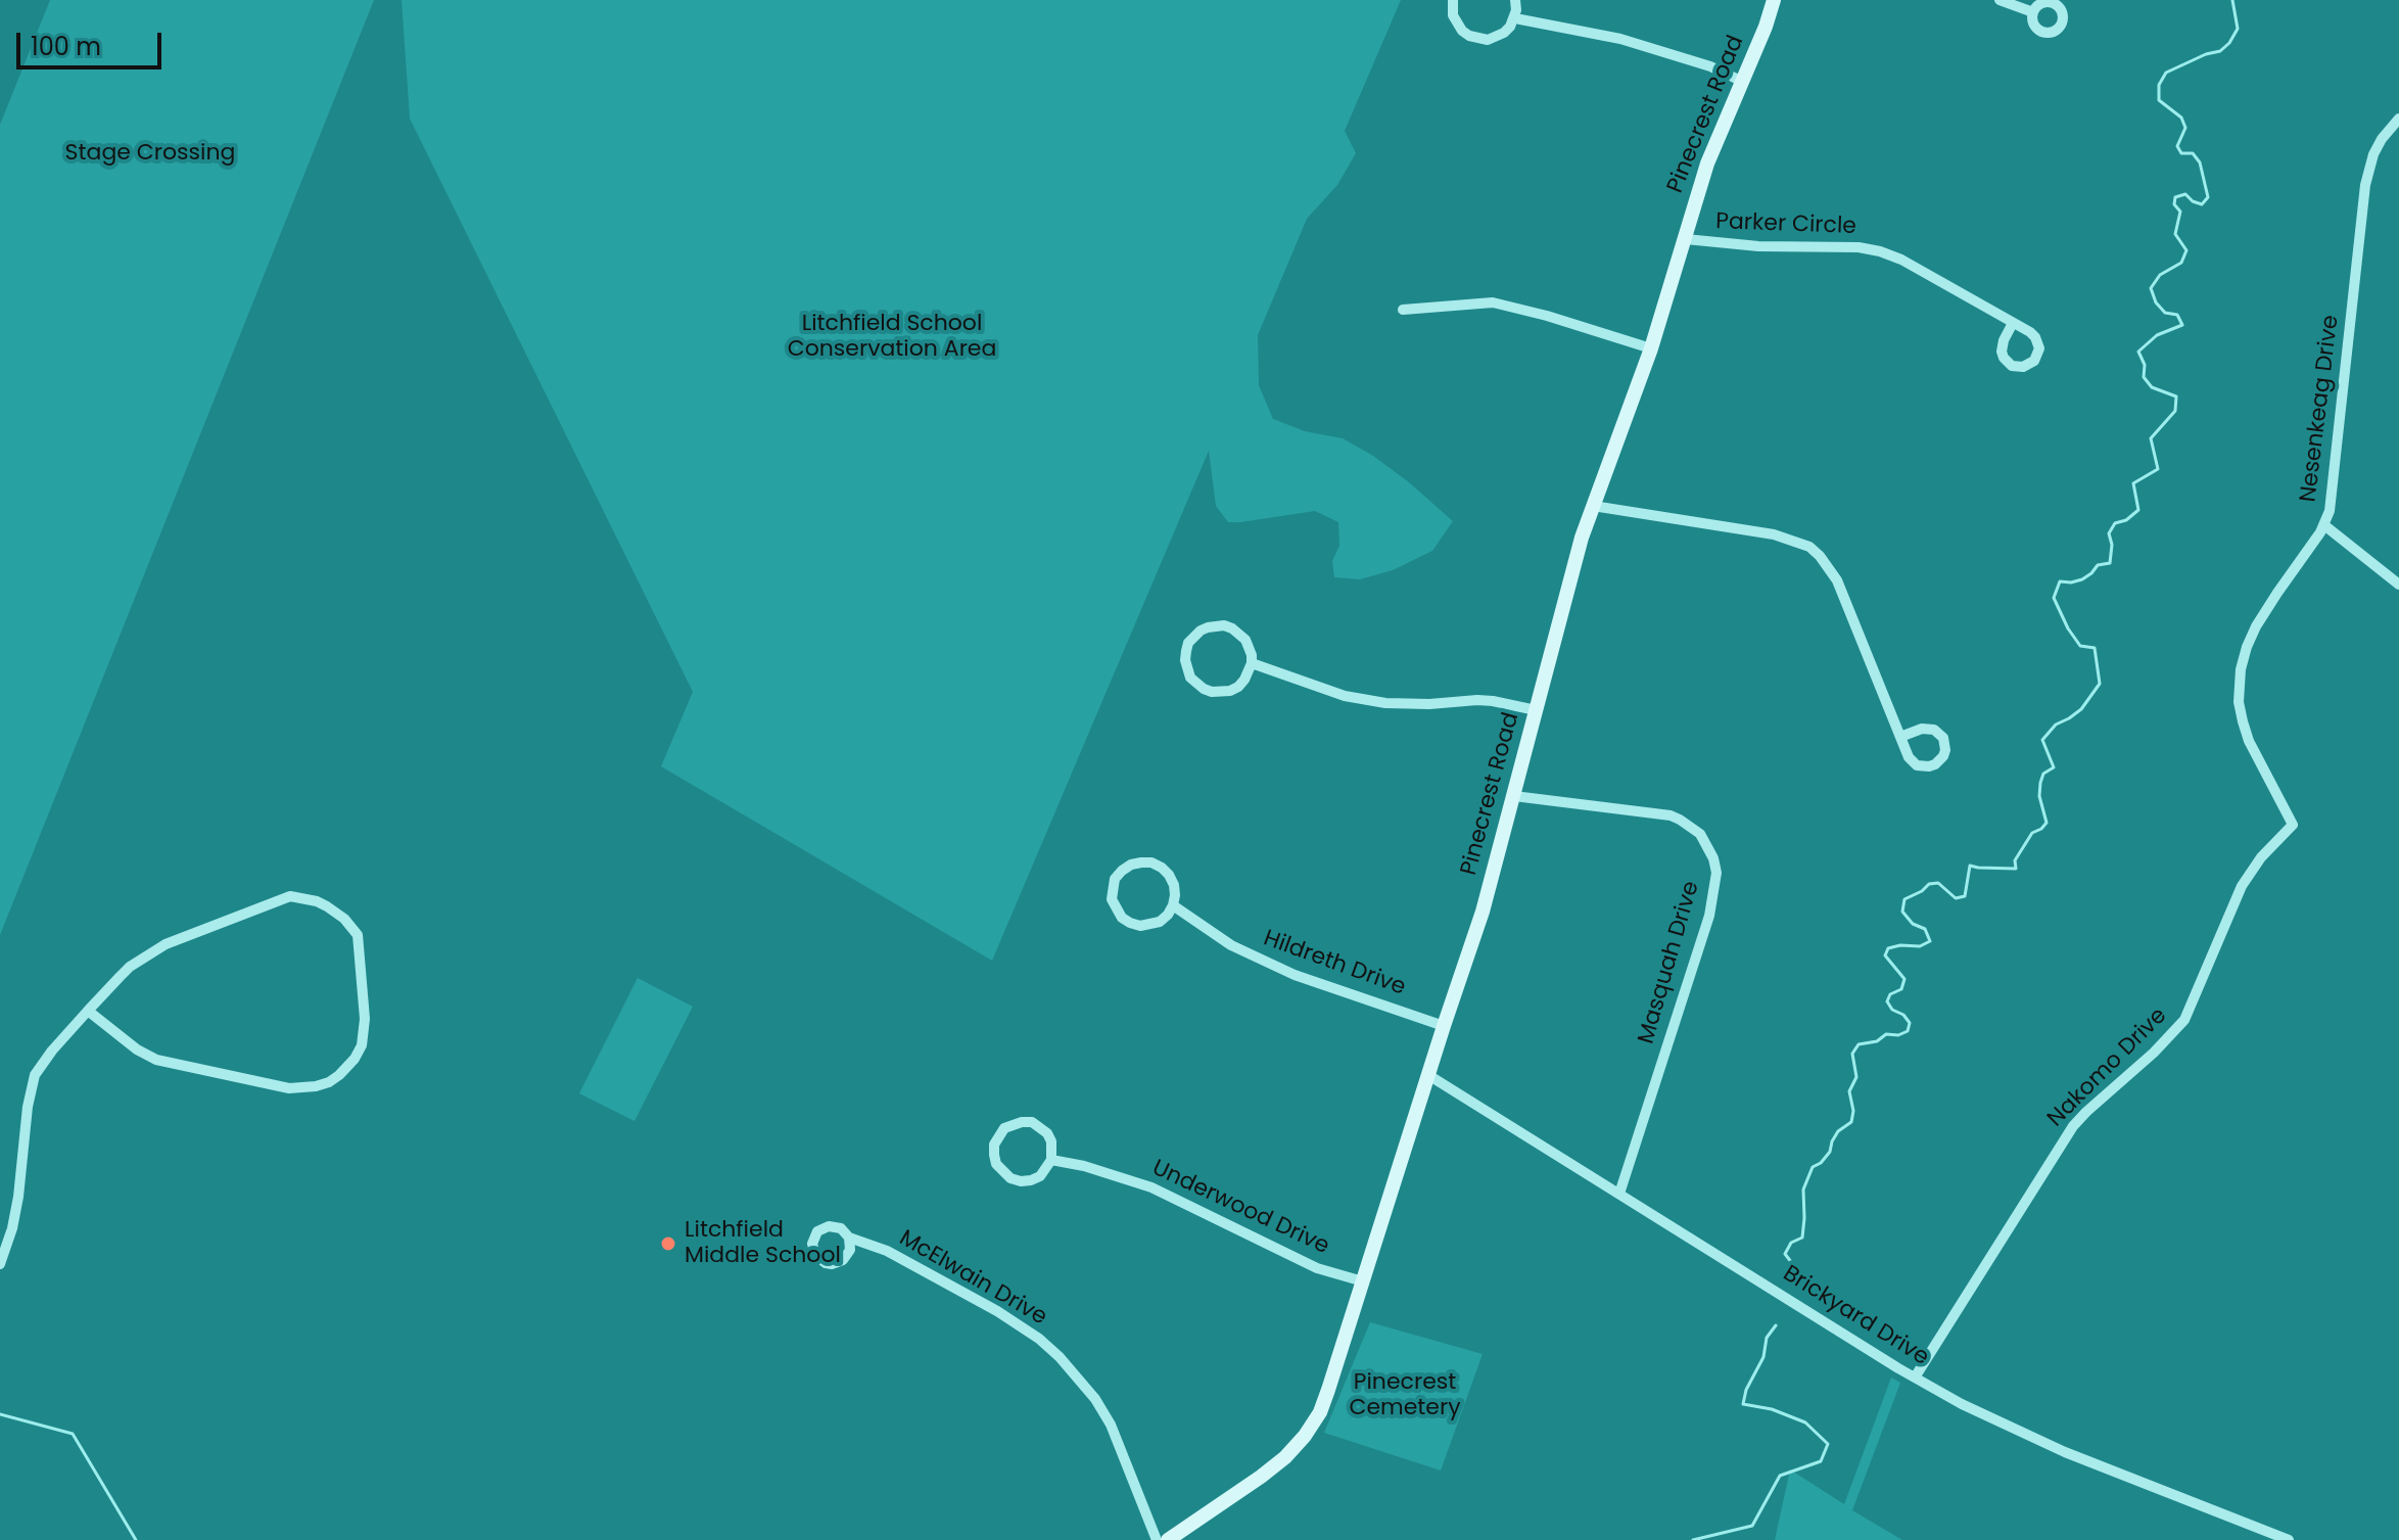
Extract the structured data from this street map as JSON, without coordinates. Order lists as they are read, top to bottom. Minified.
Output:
{"streets":{"street":["Pinecrest Road","Parker Circle","Nesenkeag Drive","Masquah Drive","Hildreth Drive","Nakomo Drive","Underwood Drive","McElwain Drive","Brickyard Drive"]},"crossings":[["Pinecrest Road","Parker Circle"],["Pinecrest Road","Masquah Drive"],["Pinecrest Road","Hildreth Drive"],["Pinecrest Road","Underwood Drive"],["Pinecrest Road","Brickyard Drive"],["Nesenkeag Drive","Nakomo Drive"],["Masquah Drive","Brickyard Drive"],["Nakomo Drive","Brickyard Drive"]],"parks":["Stage Crossing","Litchfield School Conservation Area","Pinecrest Cemetery"],"places":["Litchfield Middle School"],"scale_bar":"100 m"}
